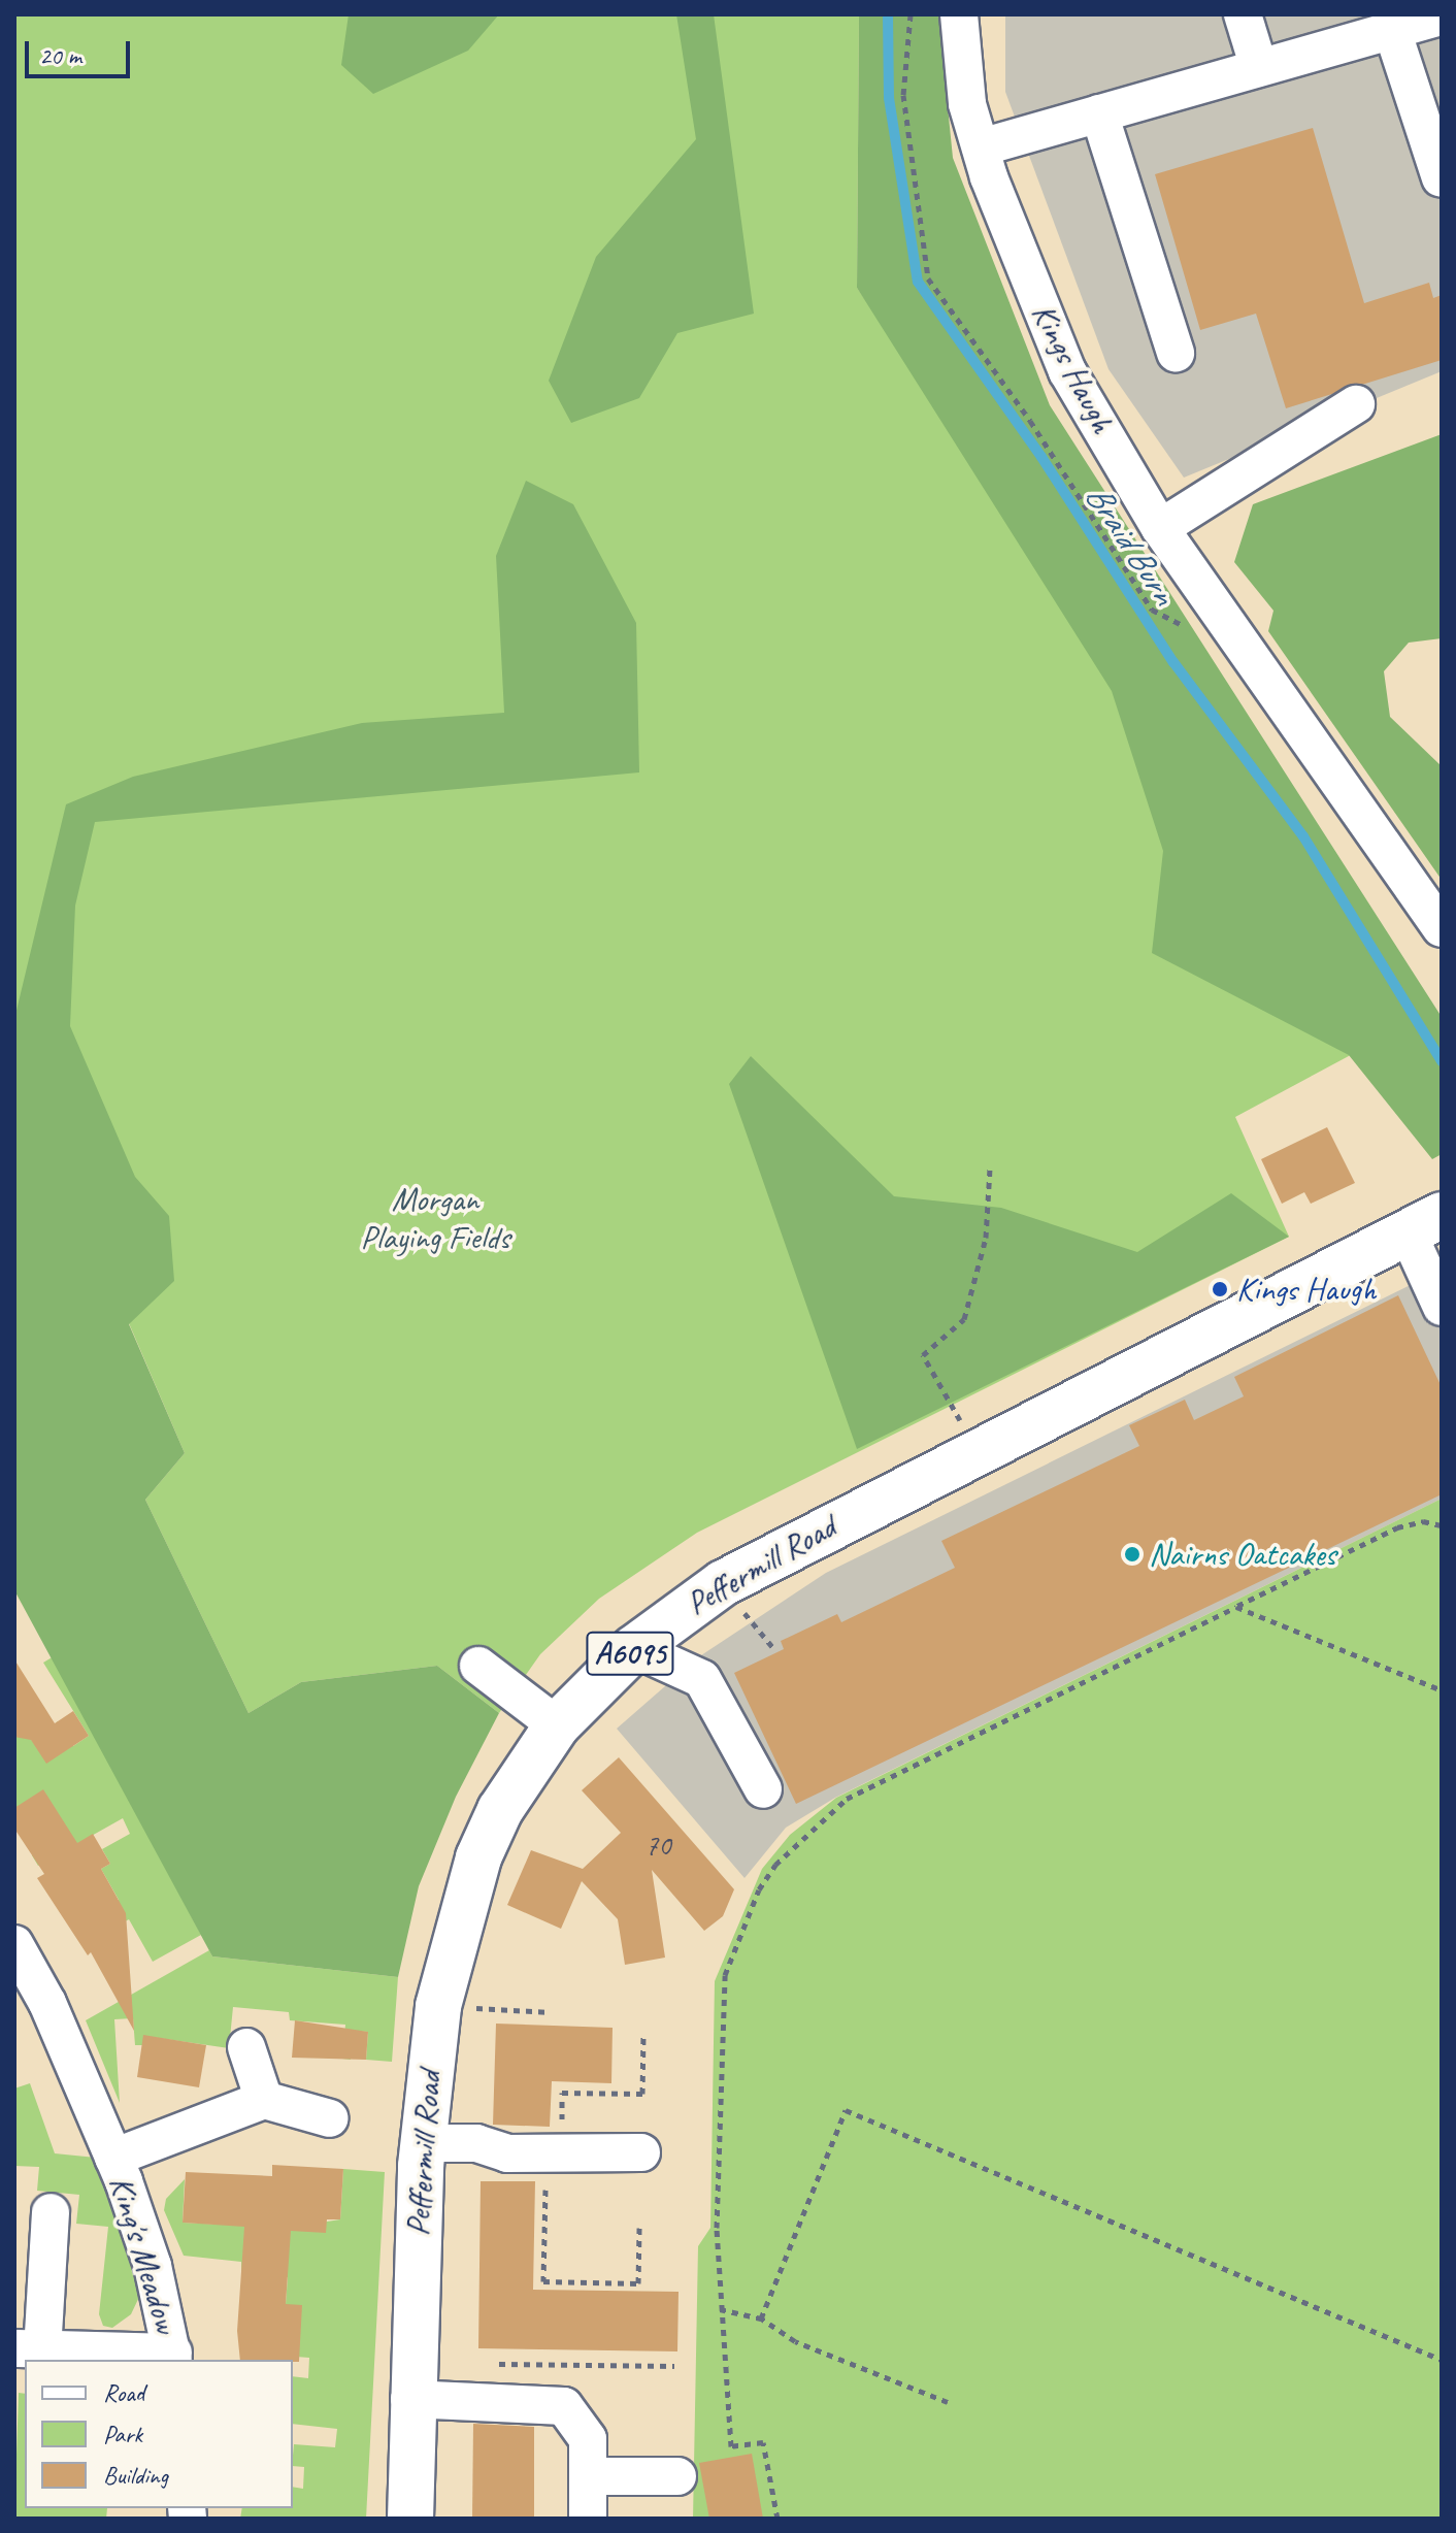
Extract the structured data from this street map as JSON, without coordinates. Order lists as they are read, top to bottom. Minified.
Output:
{"streets":{"main road":["Peffermill Road","A6095"],"street":["Kings Haugh","King's Meadow"]},"water":["Braid Burn"],"parks":["Morgan Playing Fields"],"places":["Kings Haugh","Nairns Oatcakes"],"house_numbers":["70"],"legend":["Road","Park","Building"],"scale_bar":"20 m"}
